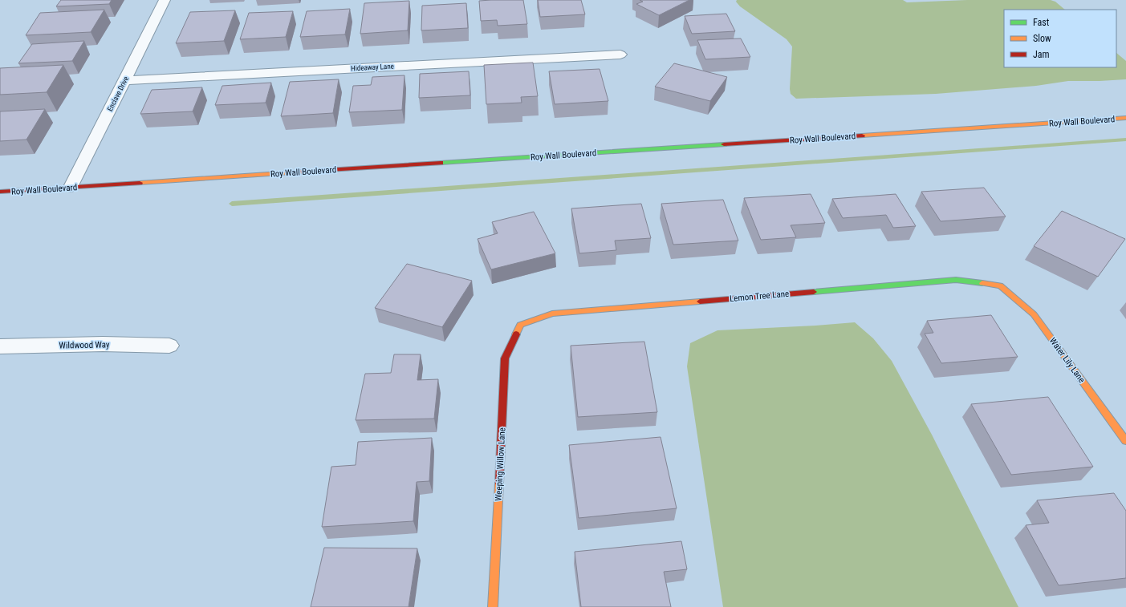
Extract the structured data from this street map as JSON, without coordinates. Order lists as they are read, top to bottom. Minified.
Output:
{"streets":{"street":["Hideaway Lane","Enclave Drive","Roy Wall Boulevard","Lemon Tree Lane","Wildwood Way","Water Lily Lane","Weeping Willow Lane"]},"crossings":[["Hideaway Lane","Enclave Drive"],["Enclave Drive","Roy Wall Boulevard"],["Lemon Tree Lane","Water Lily Lane"],["Lemon Tree Lane","Weeping Willow Lane"]],"legend":["Fast","Slow","Jam"]}
